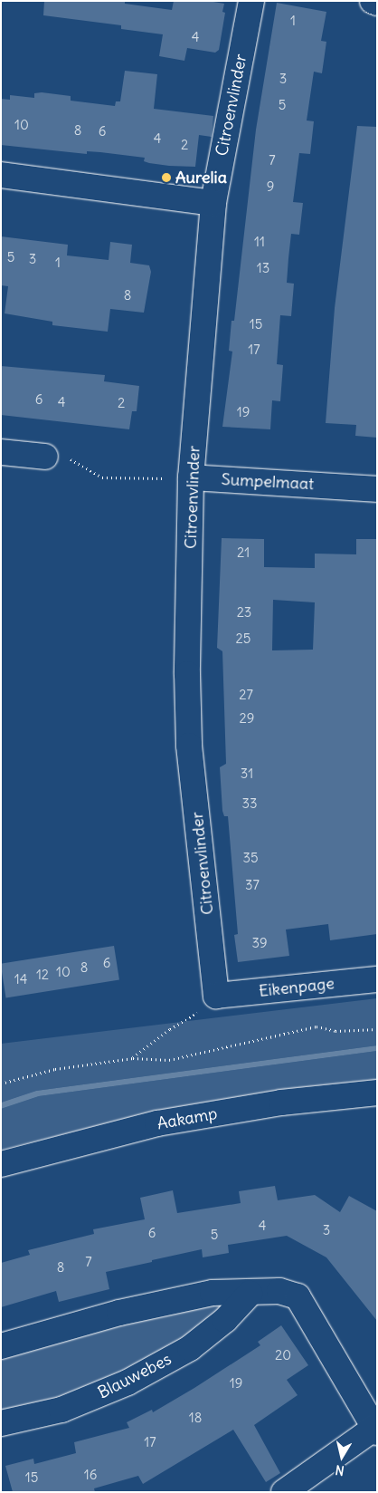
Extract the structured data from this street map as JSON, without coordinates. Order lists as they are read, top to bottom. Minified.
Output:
{"streets":{"street":["Citroenvlinder","Sumpelmaat","Eikenpage","Aakamp","Blauwebes"]},"crossings":[["Citroenvlinder","Sumpelmaat"],["Citroenvlinder","Eikenpage"]],"places":["Aurelia"],"house_numbers":["1","4","3","5","10","8","6","4","2","7","9","11","5","3","1","13","8","15","17","6","4","2","19","21","23","25","27","29","31","33","35","37","39","6","8","10","12","14","4","3","6","5","7","8","20","19","18","17","16","15"],"north":"bottom"}
